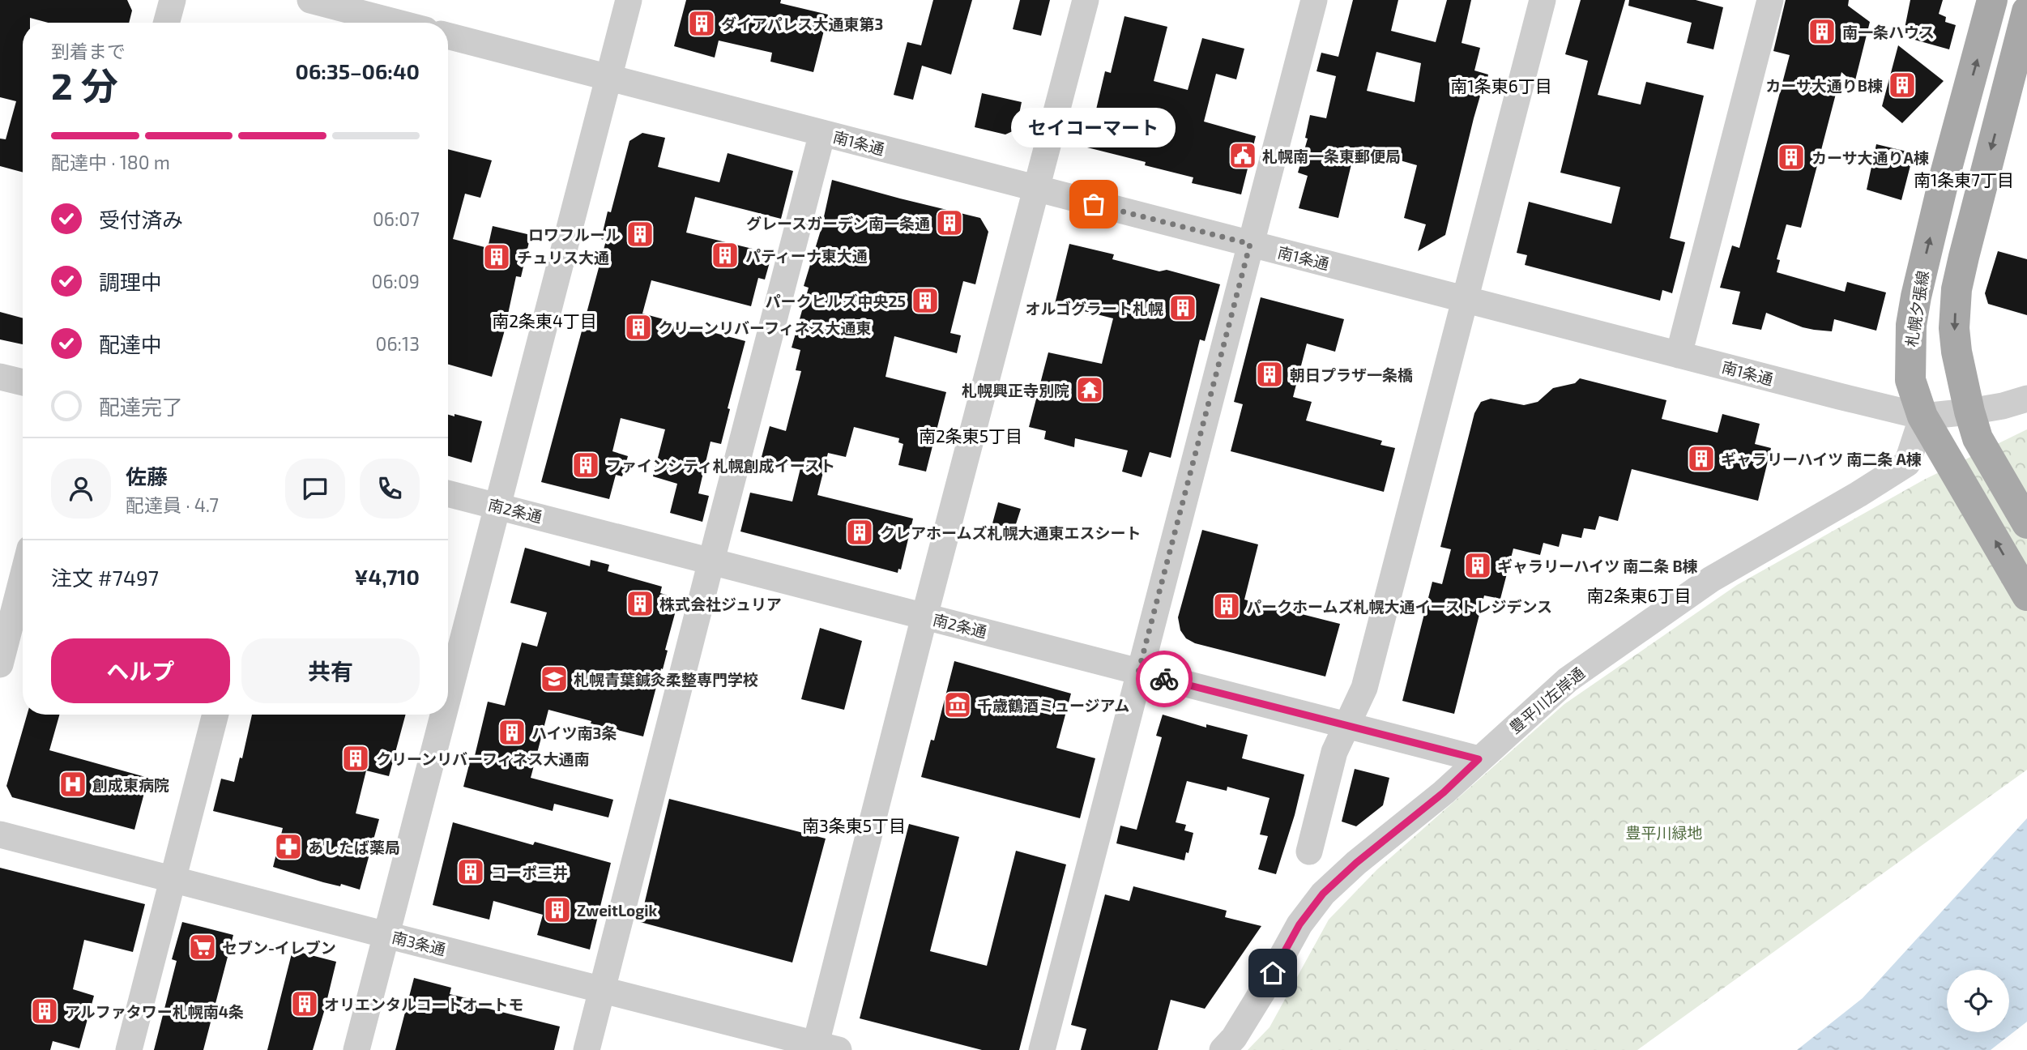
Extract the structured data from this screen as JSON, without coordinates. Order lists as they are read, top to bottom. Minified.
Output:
{"streets":{"main road":["札幌夕張線"],"street":["南1条通","南2条通","豊平川左岸通","南3条通"]},"crossings":[["南1条通","札幌夕張線"],["南1条通","豊平川左岸通"],["札幌夕張線","豊平川左岸通"],["南2条通","豊平川左岸通"]],"districts":["南1条東6丁目","南1条東7丁目","南2条東4丁目","南2条東5丁目","南2条東6丁目","南3条東5丁目"],"parks":["豊平川緑地"],"places":{"building":["ダイアパレス大通東第3","南一条ハウス","カーサ大通りB棟","カーサ大通りA棟","グレースガーデン南一条通","ロワフルール","パティーナ東大通","チュリス大通","パークヒルズ中央25","オルゴグラート札幌","クリーンリバーフィネス大通東","朝日プラザ一条橋","ギャラリーハイツ 南二条 A棟","ファインシティ札幌創成イースト","クレアホームズ札幌大通東エスシート","ギャラリーハイツ 南二条 B棟","株式会社ジュリア","パークホームズ札幌大通イーストレジデンス","ハイツ南3条","クリーンリバーフィネス大通南","コーポ三井","ZweitLogik","オリエンタルコートオートモ","アルファタワー札幌南4条"],"public building":["札幌南一条東郵便局"],"other":["セイコーマート"],"temple":["札幌興正寺別院"],"school or university":["札幌青葉鍼灸柔整専門学校"],"museum":["千歳鶴酒ミュージアム"],"hospital":["創成東病院"],"pharmacy":["あしたば薬局"],"supermarket":["セブン-イレブン"]},"page":{"heading":["2 分","到着まで","06:35–06:40"],"panel":["佐藤","配達員 · 4.7","注文 #7497","¥4,710"],"bubble":"セイコーマート","bar":"配達中 · 180 m","list":[["受付済み","06:07"],["調理中","06:09"],["配達中","06:13"],"配達完了"],"buttons":["ヘルプ","共有"]}}
